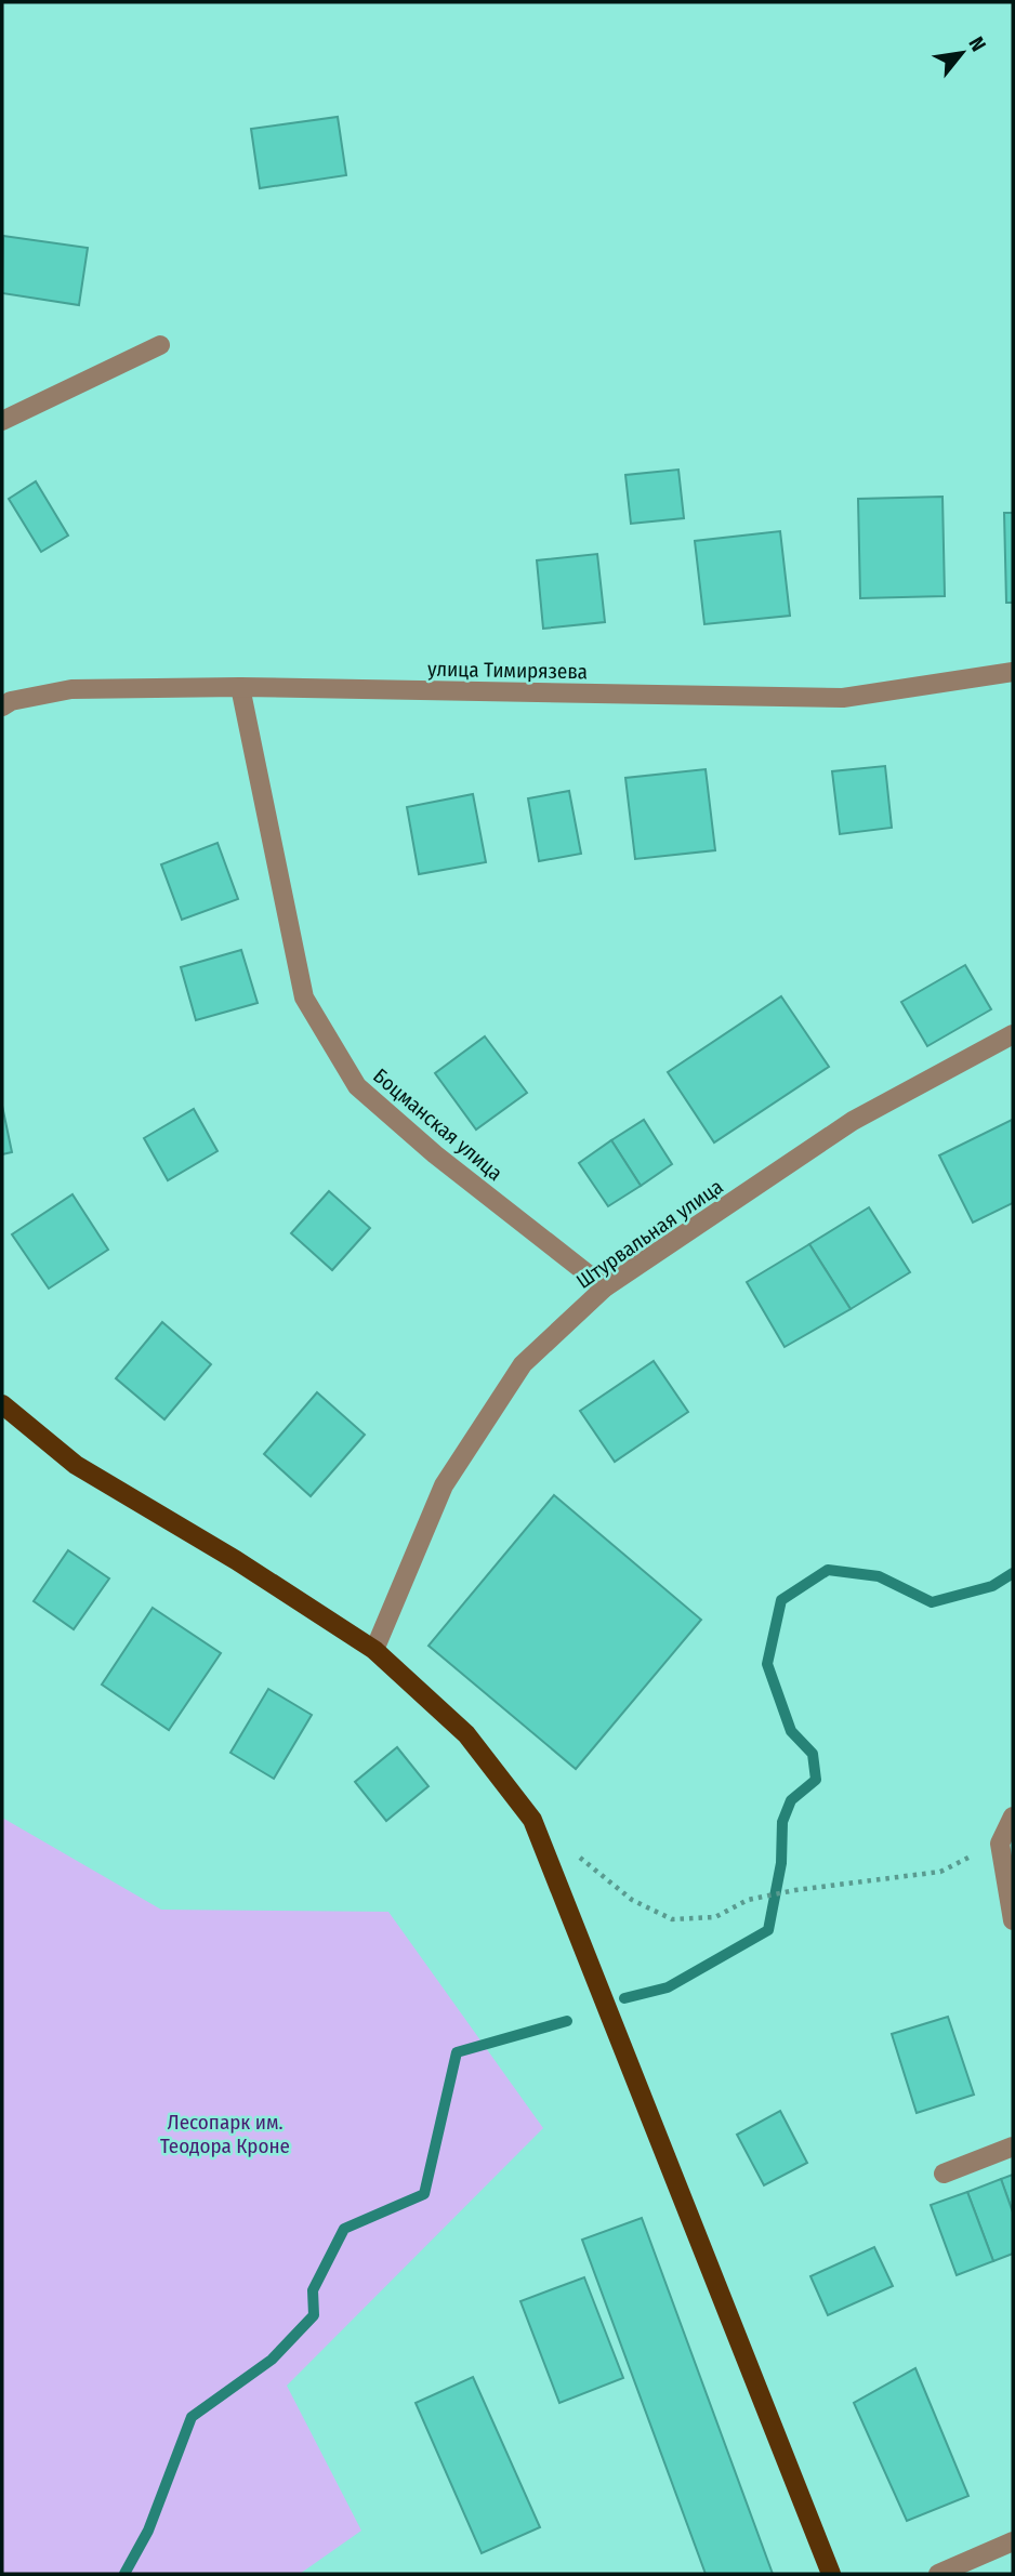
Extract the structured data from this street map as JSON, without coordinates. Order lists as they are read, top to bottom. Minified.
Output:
{"streets":{"street":["улица Тимирязева","Боцманская улица","Штурвальная улица"]},"crossings":[["улица Тимирязева","Боцманская улица"],["Боцманская улица","Штурвальная улица"]],"parks":["Лесопарк им. Теодора Кроне"],"north":"top right"}
